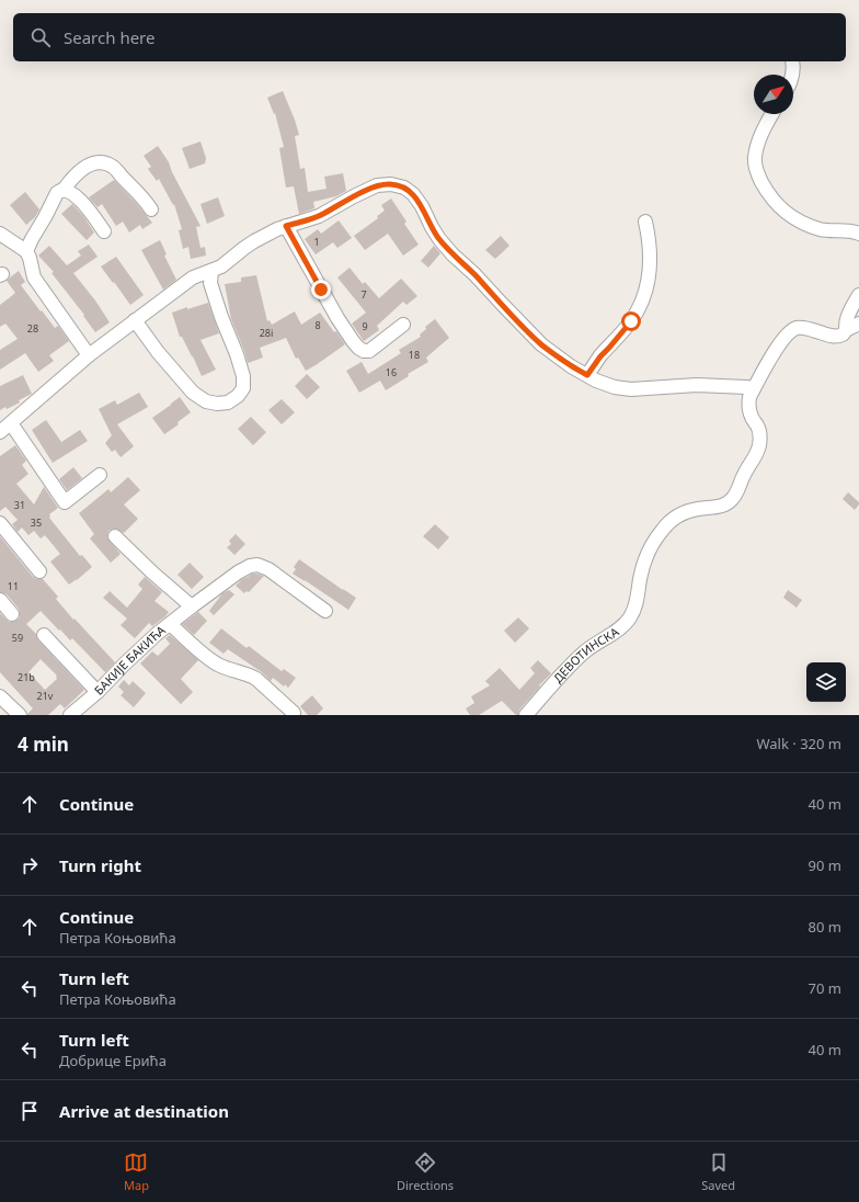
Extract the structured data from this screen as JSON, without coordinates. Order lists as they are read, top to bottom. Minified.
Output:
{"streets":{"street":["ДЕВОТИНСКА","БАКИЈЕ БАКИЋА"]},"house_numbers":["1","7","8","9","28","28i","18","16","31","35","11","59","21b","21v"],"north":"top right","page":{"search":"Search here","heading":["4 min","Walk · 320 m"],"list":[["Continue","40 m"],["Turn right","90 m"],["Continue","Петра Коњовића","80 m"],["Turn left","Петра Коњовића","70 m"],["Turn left","Добрице Ерића","40 m"],"Arrive at destination"],"nav":["Map","Directions","Saved"]}}
